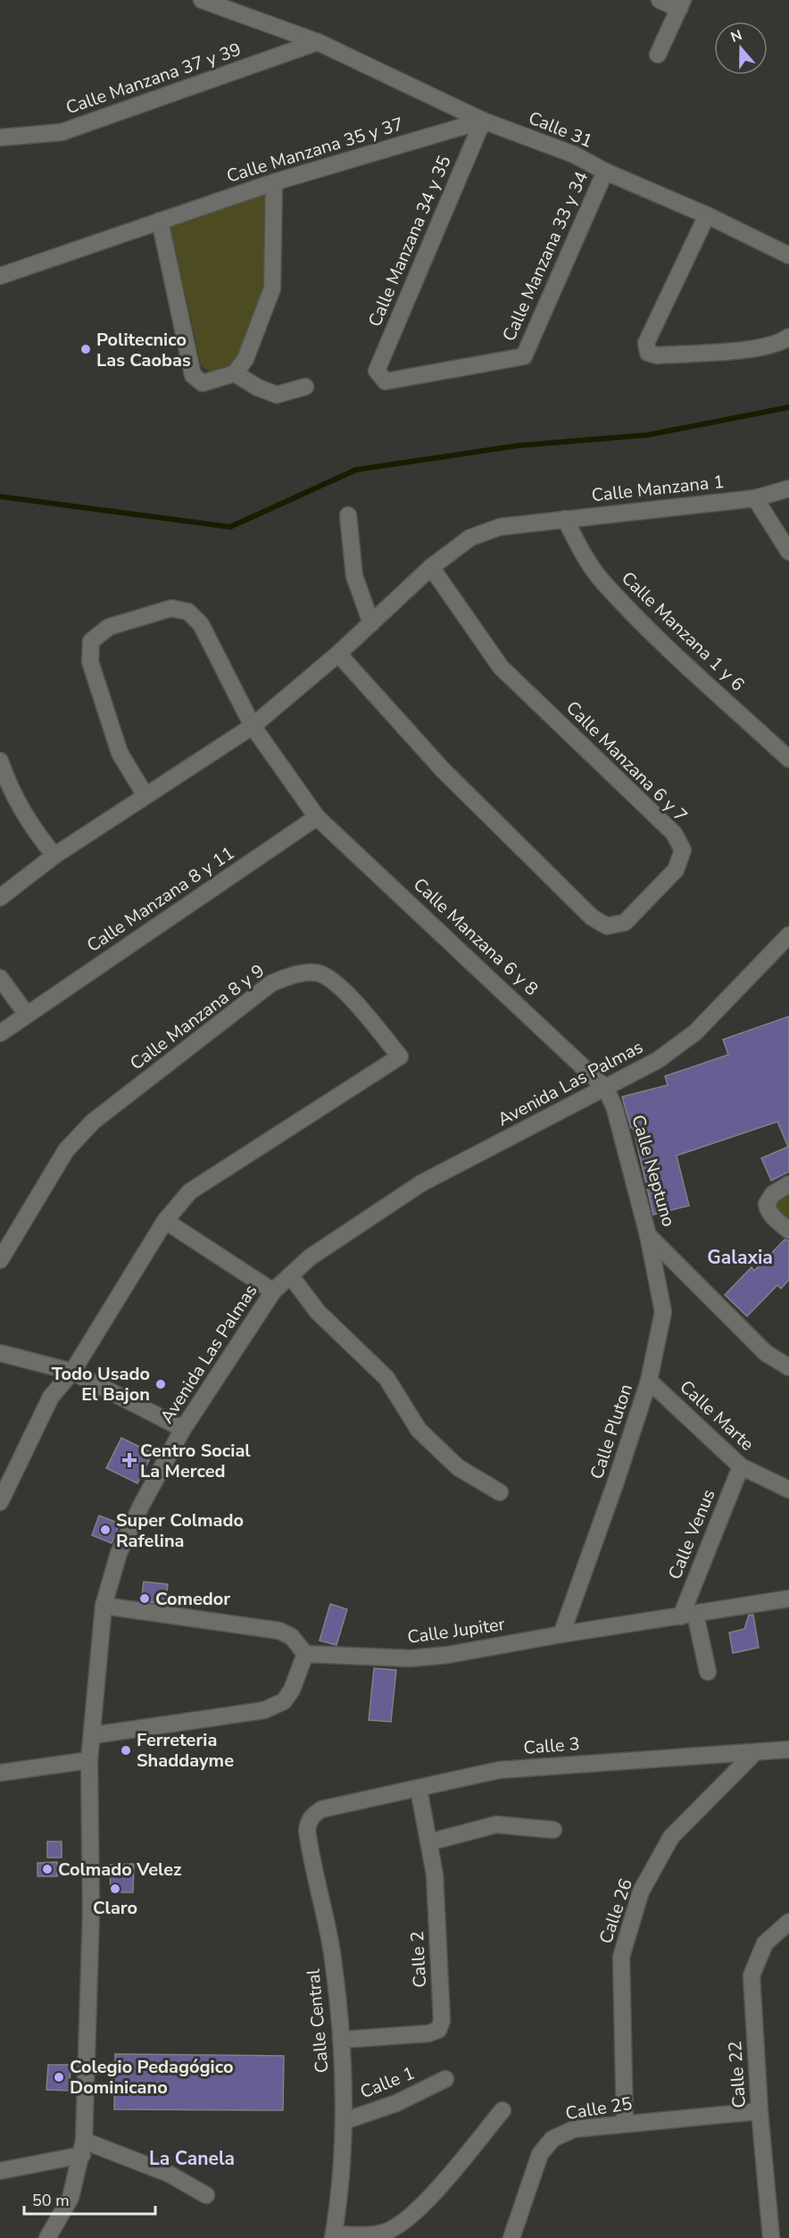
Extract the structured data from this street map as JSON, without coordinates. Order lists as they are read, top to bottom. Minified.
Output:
{"streets":{"street":["Calle Manzana 37 y 39","Calle 31","Calle Manzana 35 y 37","Calle Manzana 34 y 35","Calle Manzana 33 y 34","Calle Manzana 1","Calle Manzana 1 y 6","Calle Manzana 6 y 7","Calle Manzana 8 y 11","Calle Manzana 6 y 8","Calle Manzana 8 y 9","Avenida Las Palmas","Calle Neptuno","Calle Marte","Calle Pluton","Calle Venus","Calle Jupiter","Calle 3","Calle 26","Calle 2","Calle Central","Calle 22","Calle 1","Calle 25"]},"crossings":[["Calle Manzana 37 y 39","Calle 31"],["Calle 31","Calle Manzana 35 y 37"],["Calle 31","Calle Manzana 34 y 35"],["Calle 31","Calle Manzana 33 y 34"],["Calle Manzana 35 y 37","Calle Manzana 34 y 35"],["Calle Manzana 34 y 35","Calle Manzana 33 y 34"],["Calle Manzana 1","Calle Manzana 1 y 6"],["Calle Manzana 1","Calle Manzana 6 y 7"],["Calle Manzana 1","Calle Manzana 6 y 8"],["Calle Manzana 8 y 11","Calle Manzana 6 y 8"],["Calle Manzana 6 y 8","Avenida Las Palmas"],["Calle Manzana 6 y 8","Calle Neptuno"],["Avenida Las Palmas","Calle Neptuno"],["Calle Neptuno","Calle Pluton"],["Calle Marte","Calle Pluton"],["Calle Marte","Calle Venus"],["Calle Pluton","Calle Jupiter"],["Calle Venus","Calle Jupiter"],["Calle 3","Calle 26"],["Calle 3","Calle 2"],["Calle 3","Calle Central"],["Calle 26","Calle 25"],["Calle 2","Calle Central"],["Calle Central","Calle 1"],["Calle 22","Calle 25"]],"districts":["Galaxia","La Canela"],"places":{"other":["Politecnico Las Caobas","Todo Usado El Bajon","Super Colmado Rafelina","Comedor","Ferreteria Shaddayme","Colmado Velez","Claro","Colegio Pedagógico Dominicano"],"health":["Centro Social La Merced"]},"scale_bar":"50 m","north":"top"}
